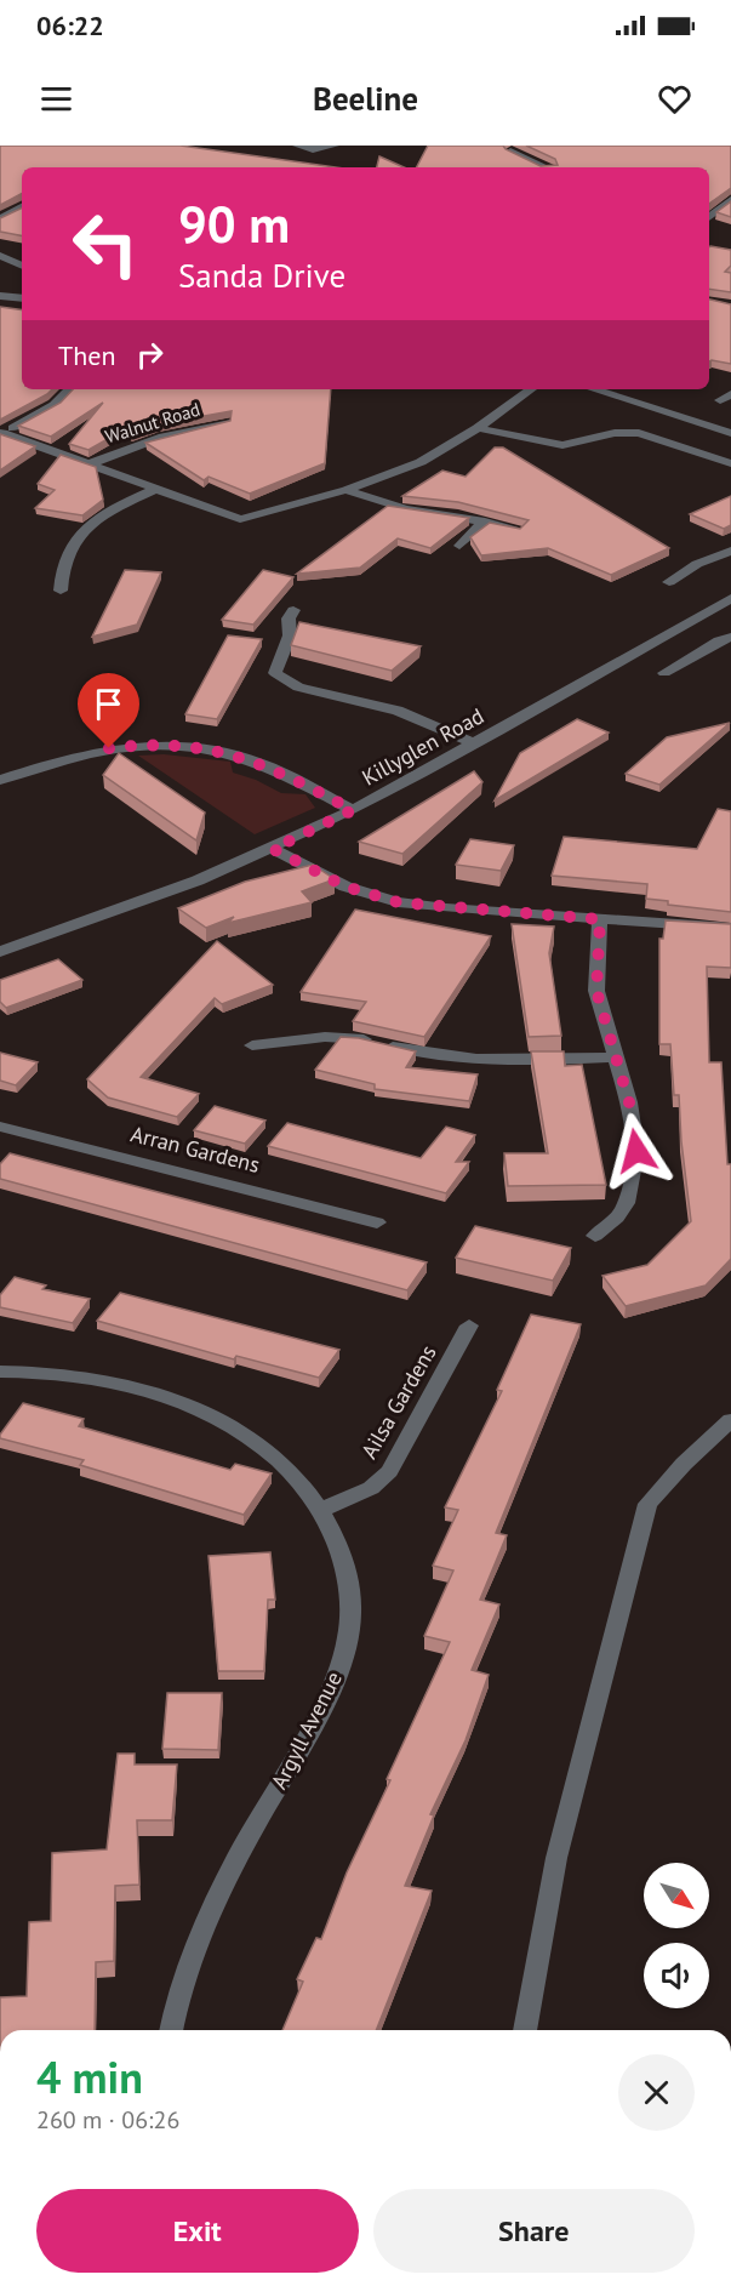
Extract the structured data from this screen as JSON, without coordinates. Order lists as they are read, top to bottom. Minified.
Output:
{"streets":{"street":["Walnut Road","Killyglen Road","Arran Gardens","Ailsa Gardens","Argyll Avenue"]},"crossings":[["Ailsa Gardens","Argyll Avenue"]],"north":"bottom right","page":{"status":"06:22","header":"Beeline","turn":["90 m","Sanda Drive"],"then":"Then","heading":["4 min","260 m · 06:26"],"buttons":["Exit","Share"]}}
